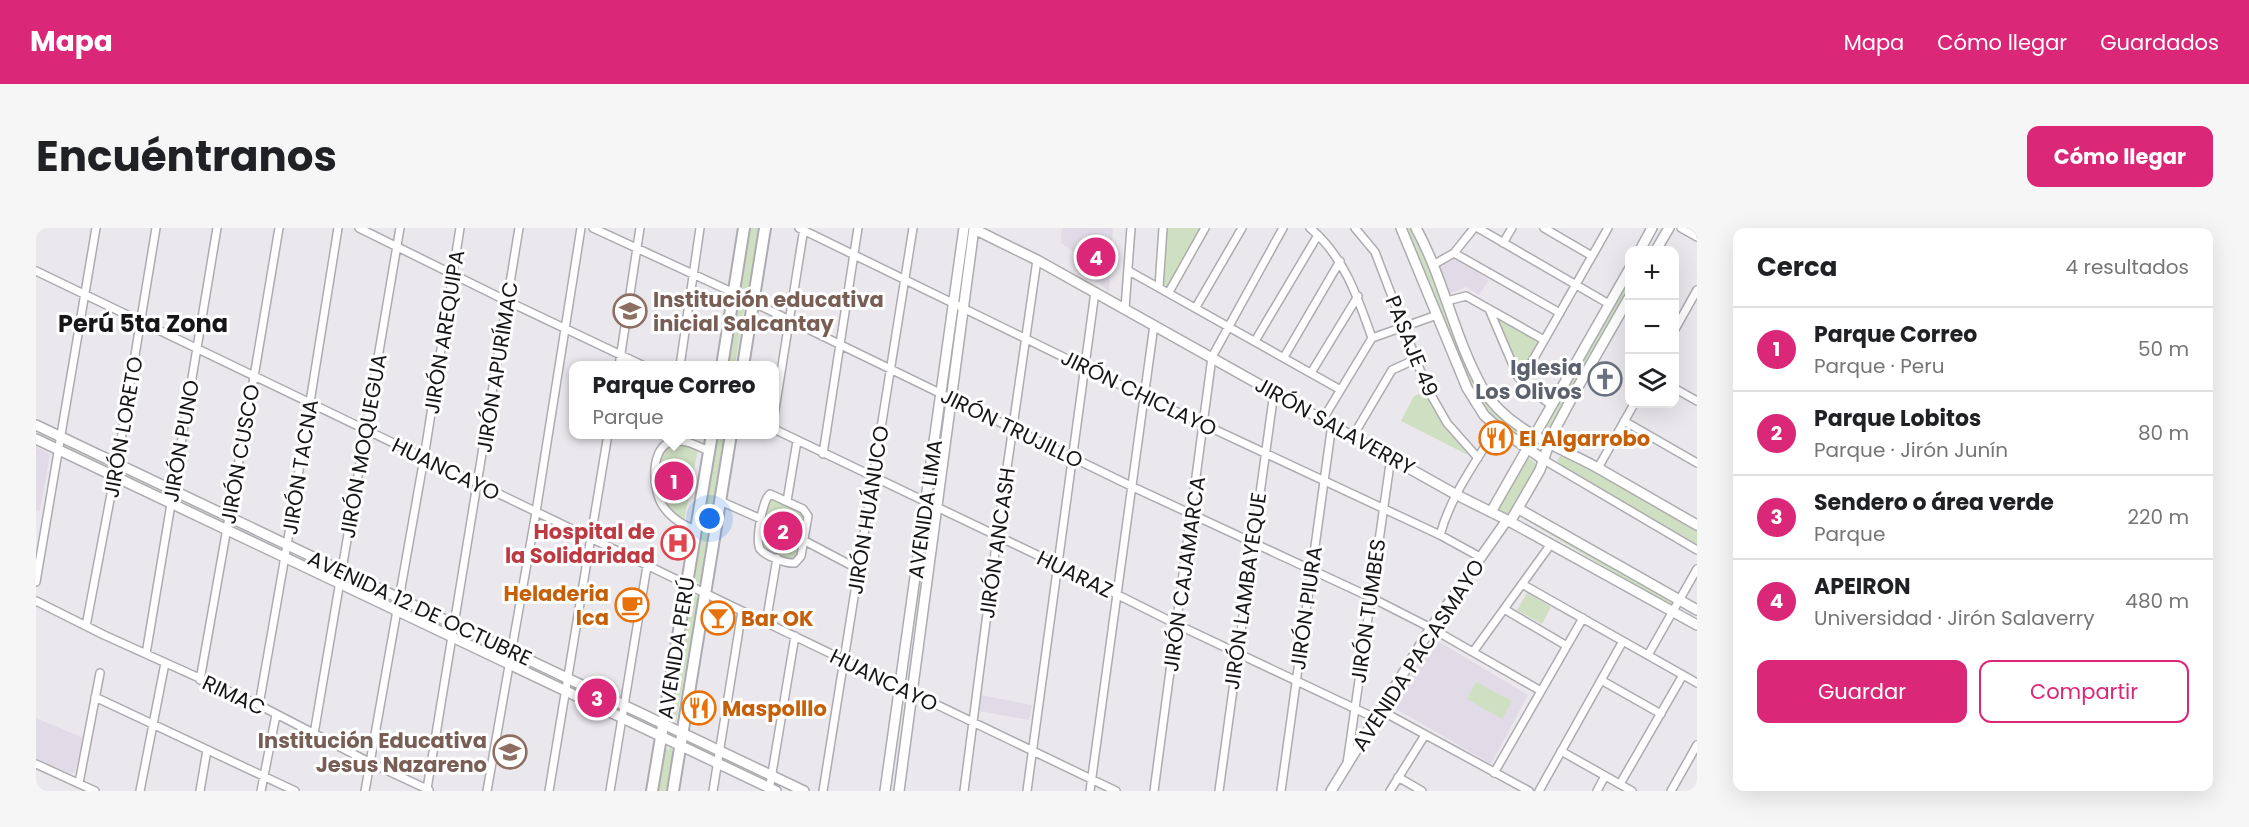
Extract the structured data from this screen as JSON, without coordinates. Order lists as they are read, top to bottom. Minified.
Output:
{"streets":{"main road":["JIRÓN SALAVERRY","AVENIDA LIMA","AVENIDA 12 DE OCTUBRE","AVENIDA PERÚ","AVENIDA PACASMAYO"],"street":["JIRÓN AREQUIPA","PASAJE 49","JIRÓN APURÍMAC","JIRÓN CHICLAYO","JIRÓN LORETO","JIRÓN TRUJILLO","JIRÓN PUNO","JIRÓN MOQUEGUA","JIRÓN CUSCO","JIRÓN TACNA","HUANCAYO","JIRÓN HUÁNUCO","JIRÓN ANCASH","HUARAZ","JIRÓN CAJAMARCA","JIRÓN LAMBAYEQUE","JIRÓN PIURA","JIRÓN TUMBES","RIMAC"]},"crossings":[["JIRÓN AREQUIPA","HUANCAYO"],["JIRÓN AREQUIPA","AVENIDA 12 DE OCTUBRE"],["JIRÓN AREQUIPA","RIMAC"],["JIRÓN APURÍMAC","HUANCAYO"],["JIRÓN APURÍMAC","AVENIDA 12 DE OCTUBRE"],["JIRÓN APURÍMAC","RIMAC"],["JIRÓN CHICLAYO","AVENIDA LIMA"],["JIRÓN CHICLAYO","JIRÓN HUÁNUCO"],["JIRÓN CHICLAYO","JIRÓN ANCASH"],["JIRÓN CHICLAYO","JIRÓN CAJAMARCA"],["JIRÓN CHICLAYO","JIRÓN LAMBAYEQUE"],["JIRÓN CHICLAYO","JIRÓN PIURA"],["JIRÓN CHICLAYO","JIRÓN TUMBES"],["JIRÓN CHICLAYO","AVENIDA PACASMAYO"],["JIRÓN SALAVERRY","AVENIDA LIMA"],["JIRÓN SALAVERRY","JIRÓN ANCASH"],["JIRÓN SALAVERRY","JIRÓN CAJAMARCA"],["JIRÓN SALAVERRY","JIRÓN LAMBAYEQUE"],["JIRÓN SALAVERRY","JIRÓN PIURA"],["JIRÓN SALAVERRY","JIRÓN TUMBES"],["JIRÓN SALAVERRY","AVENIDA PACASMAYO"],["JIRÓN LORETO","HUANCAYO"],["JIRÓN LORETO","AVENIDA 12 DE OCTUBRE"],["JIRÓN LORETO","RIMAC"],["JIRÓN TRUJILLO","AVENIDA LIMA"],["JIRÓN TRUJILLO","JIRÓN HUÁNUCO"],["JIRÓN TRUJILLO","JIRÓN ANCASH"],["JIRÓN TRUJILLO","JIRÓN CAJAMARCA"],["JIRÓN TRUJILLO","JIRÓN LAMBAYEQUE"],["JIRÓN TRUJILLO","JIRÓN PIURA"],["JIRÓN TRUJILLO","JIRÓN TUMBES"],["JIRÓN TRUJILLO","AVENIDA PACASMAYO"],["JIRÓN PUNO","HUANCAYO"],["JIRÓN PUNO","AVENIDA 12 DE OCTUBRE"],["JIRÓN PUNO","RIMAC"],["JIRÓN MOQUEGUA","HUANCAYO"],["JIRÓN MOQUEGUA","AVENIDA 12 DE OCTUBRE"],["JIRÓN MOQUEGUA","RIMAC"],["JIRÓN CUSCO","HUANCAYO"],["JIRÓN CUSCO","AVENIDA 12 DE OCTUBRE"],["JIRÓN CUSCO","RIMAC"],["JIRÓN TACNA","HUANCAYO"],["JIRÓN TACNA","AVENIDA 12 DE OCTUBRE"],["JIRÓN TACNA","RIMAC"],["HUANCAYO","AVENIDA LIMA"],["HUANCAYO","JIRÓN HUÁNUCO"],["HUANCAYO","JIRÓN ANCASH"],["HUANCAYO","AVENIDA PERÚ"],["AVENIDA LIMA","HUARAZ"],["JIRÓN HUÁNUCO","HUARAZ"],["JIRÓN ANCASH","HUARAZ"],["HUARAZ","JIRÓN CAJAMARCA"],["HUARAZ","JIRÓN LAMBAYEQUE"],["HUARAZ","JIRÓN PIURA"],["HUARAZ","JIRÓN TUMBES"],["HUARAZ","AVENIDA PACASMAYO"],["AVENIDA 12 DE OCTUBRE","AVENIDA PERÚ"],["JIRÓN TUMBES","AVENIDA PACASMAYO"]],"districts":["Perú 5ta Zona"],"places":{"school or university":["Institución educativa inicial Salcantay","Institución Educativa Jesus Nazareno"],"church":["Iglesia Los Olivos"],"restaurant":["El Algarrobo","Maspolllo"],"hospital":["Hospital de la Solidaridad"],"cafe":["Heladeria Ica"],"bar":["Bar OK"]},"page":{"header":"Mapa","nav":["Mapa","Cómo llegar","Guardados"],"title":"Encuéntranos","buttons":["Cómo llegar",["Guardar","Compartir"]],"heading":["Cerca","4 resultados"],"pins":["4","1","2","3"],"map_buttons":["+","−"],"list":[{"mark":"1","name":"Parque Correo","note":"Parque · Peru","value":"50 m"},{"mark":"2","name":"Parque Lobitos","note":"Parque · Jirón Junín","value":"80 m"},{"mark":"3","name":"Sendero o área verde","note":"Parque","value":"220 m"},{"mark":"4","name":"APEIRON","note":"Universidad · Jirón Salaverry","value":"480 m"}],"popup":["Parque Correo","Parque"]}}
